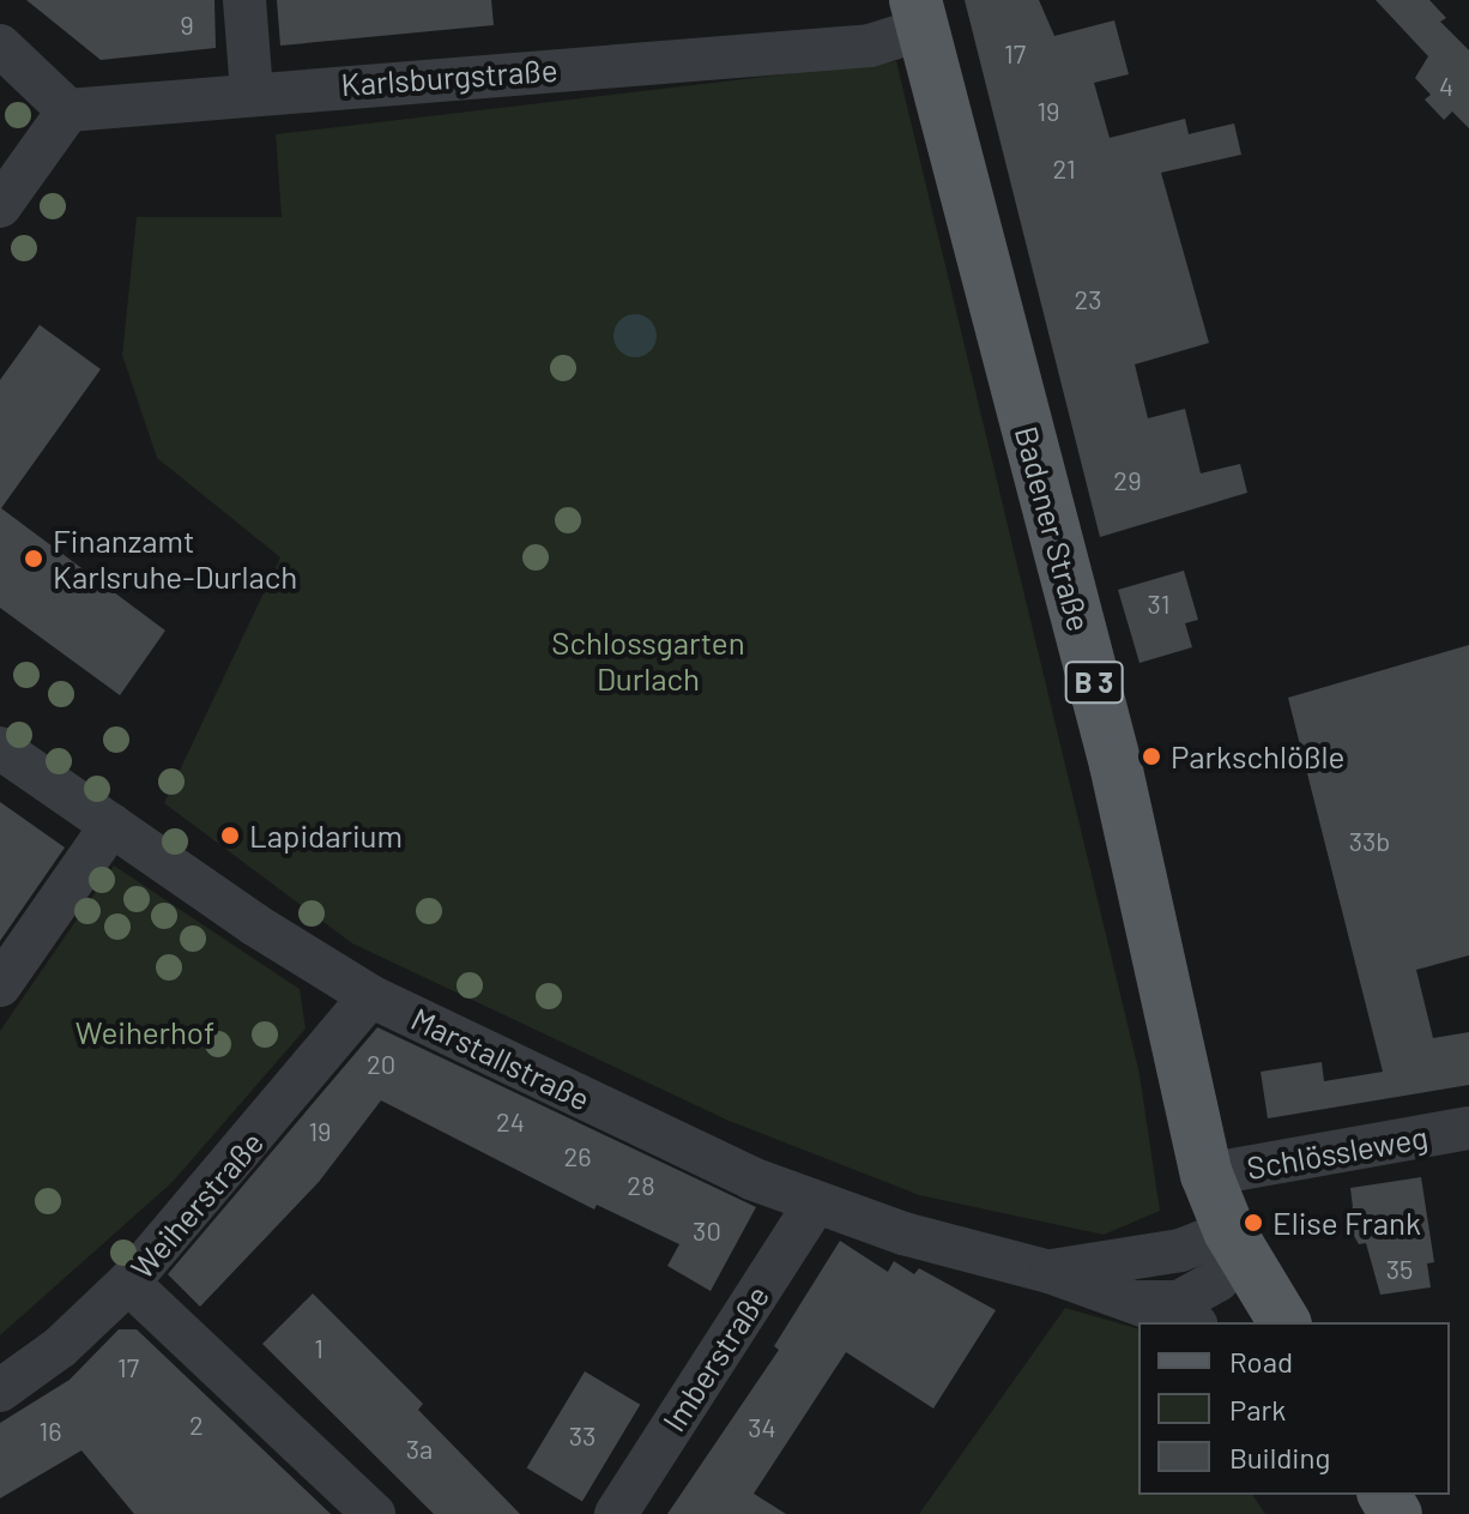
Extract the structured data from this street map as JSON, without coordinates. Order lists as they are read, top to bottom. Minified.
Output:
{"streets":{"main road":["Badener Straße","B 3"],"street":["Karlsburgstraße","Marstallstraße","Schlössleweg","Weiherstraße","Imberstraße"]},"crossings":[["Karlsburgstraße","Badener Straße"],["Badener Straße","Marstallstraße"],["Badener Straße","Schlössleweg"],["Marstallstraße","Weiherstraße"],["Marstallstraße","Imberstraße"]],"parks":["Schlossgarten Durlach","Weiherhof"],"places":["Finanzamt Karlsruhe-Durlach","Parkschlößle","Lapidarium","Elise Frank"],"house_numbers":["9","17","4","19","21","23","29","31","33b","20","24","19","26","28","30","35","1","17","2","34","16","33","3a"],"legend":["Road","Park","Building"]}
